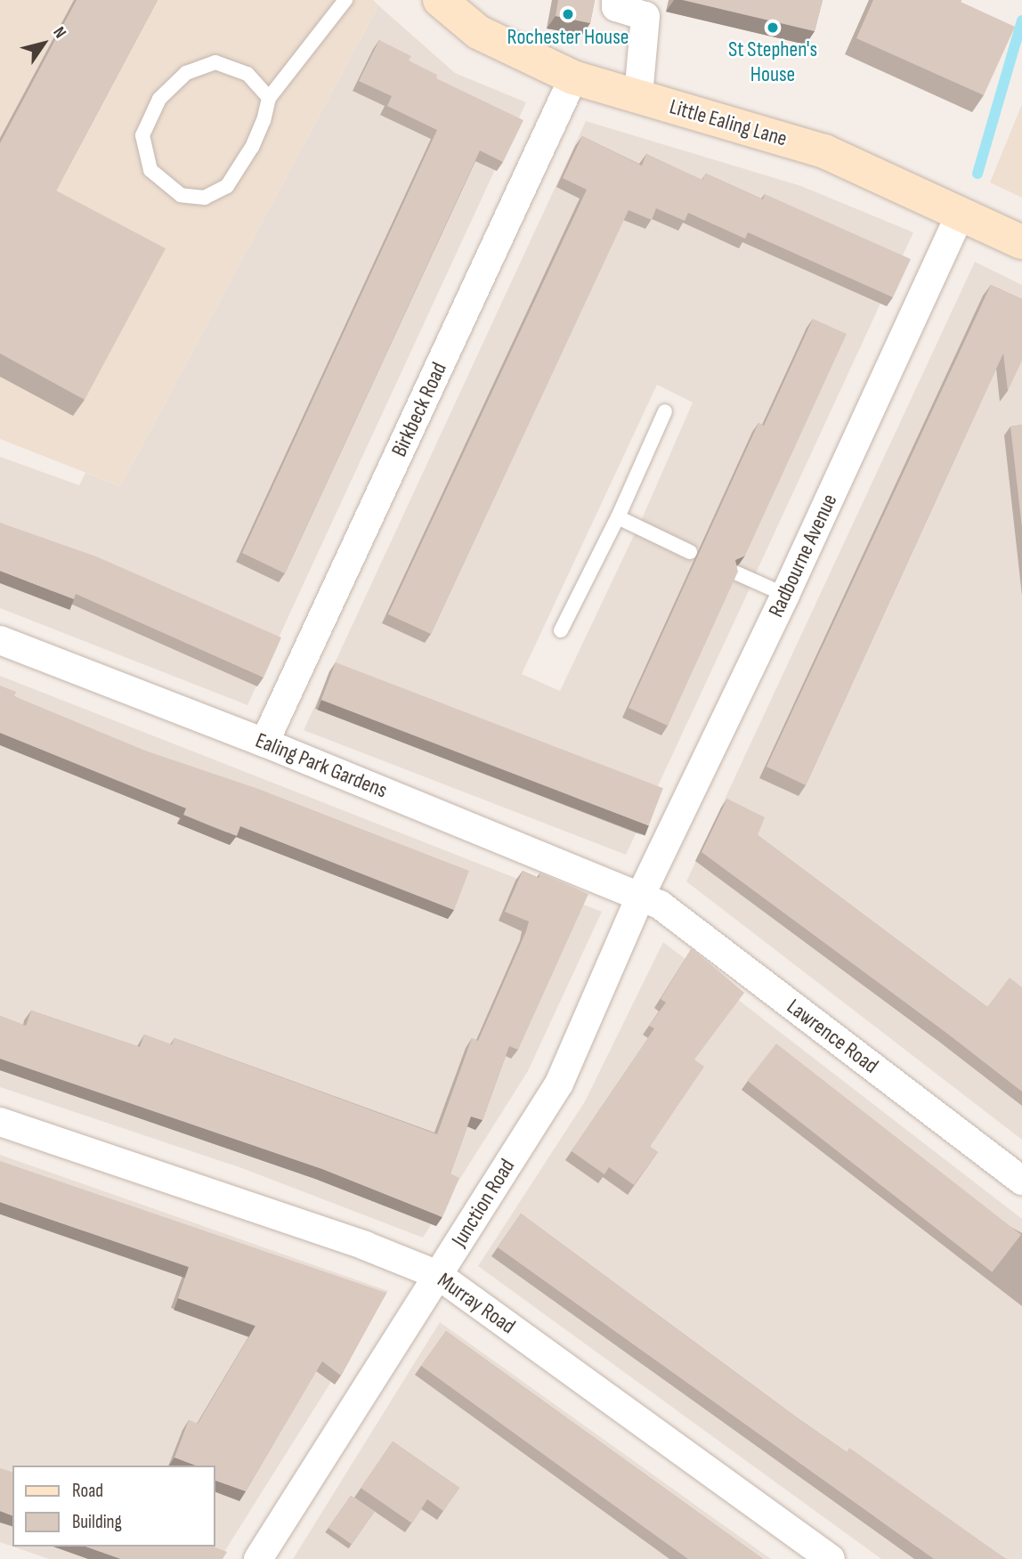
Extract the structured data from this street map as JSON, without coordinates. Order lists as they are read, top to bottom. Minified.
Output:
{"streets":{"main road":["Little Ealing Lane"],"street":["Birkbeck Road","Radbourne Avenue","Ealing Park Gardens","Lawrence Road","Junction Road","Murray Road"]},"crossings":[["Little Ealing Lane","Birkbeck Road"],["Little Ealing Lane","Radbourne Avenue"],["Birkbeck Road","Ealing Park Gardens"],["Radbourne Avenue","Ealing Park Gardens"],["Radbourne Avenue","Lawrence Road"],["Radbourne Avenue","Junction Road"],["Ealing Park Gardens","Lawrence Road"],["Ealing Park Gardens","Junction Road"],["Lawrence Road","Junction Road"],["Junction Road","Murray Road"]],"places":["Rochester House","St Stephen's House"],"legend":["Road","Building"],"north":"top right"}
